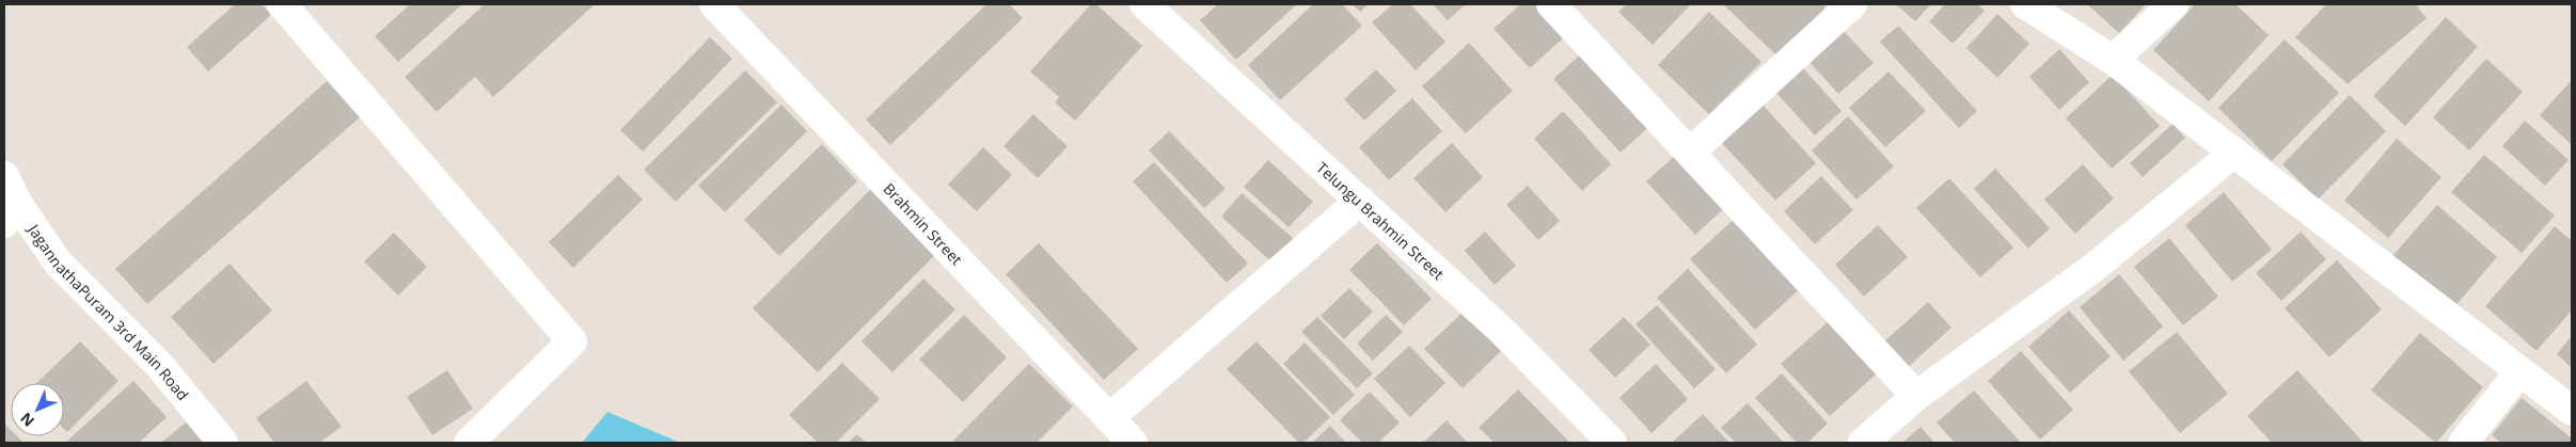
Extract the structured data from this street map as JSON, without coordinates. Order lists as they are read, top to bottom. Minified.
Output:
{"streets":{"street":["Telungu Brahmin Street","Brahmin Street","JagannathaPuram 3rd Main Road"]},"north":"bottom left"}
